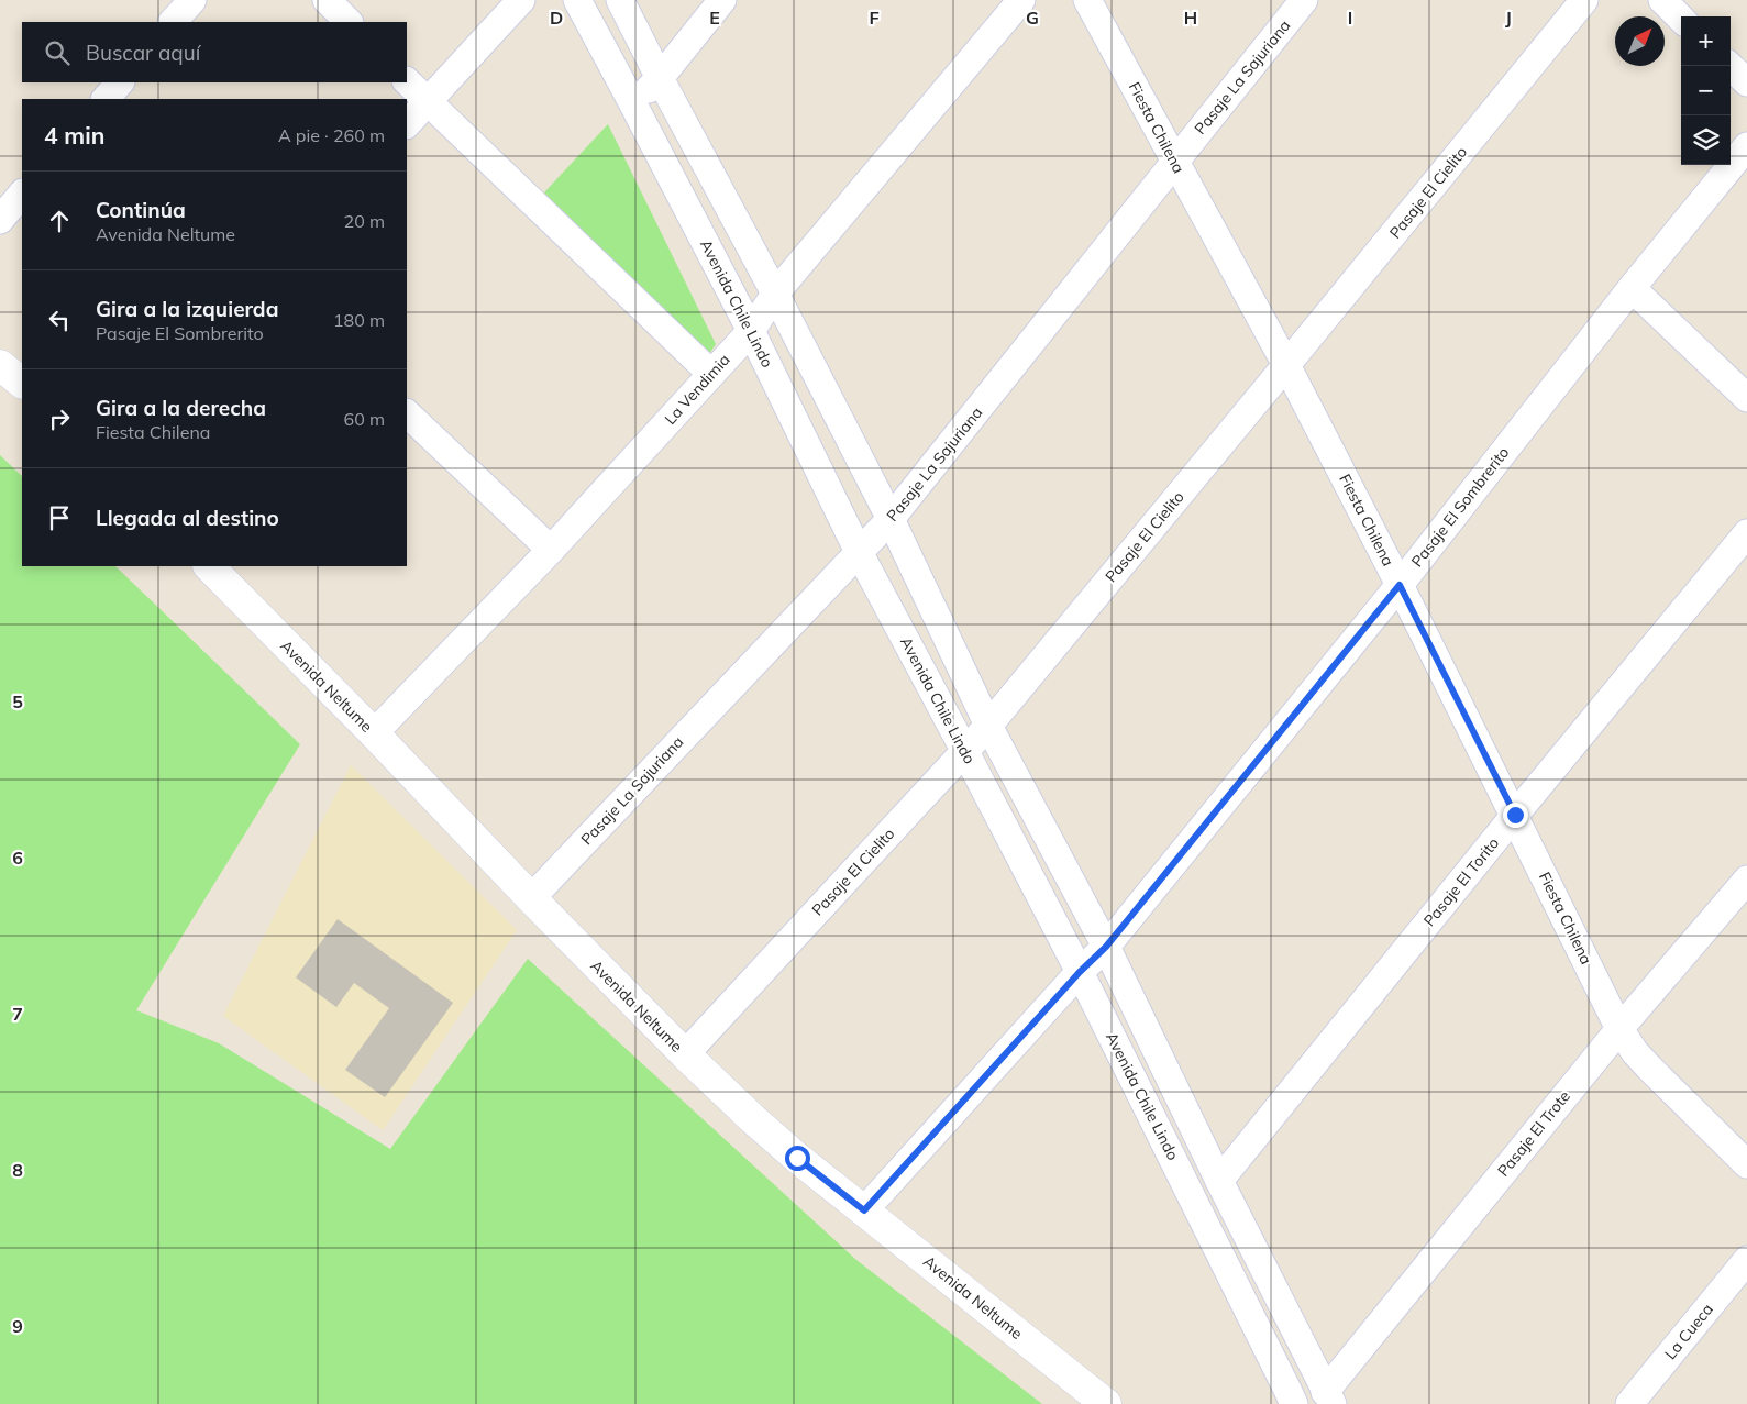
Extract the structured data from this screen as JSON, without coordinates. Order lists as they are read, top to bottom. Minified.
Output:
{"streets":{"street":["Pasaje La Sajuriana","Fiesta Chilena","Pasaje El Cielito","Avenida Chile Lindo","La Vendimia","Pasaje El Sombrerito","Avenida Neltume","Pasaje El Torito","Pasaje El Trote","La Cueca"]},"crossings":[["Pasaje La Sajuriana","Fiesta Chilena"],["Pasaje La Sajuriana","Avenida Chile Lindo"],["Pasaje La Sajuriana","Avenida Neltume"],["Fiesta Chilena","Pasaje El Cielito"],["Fiesta Chilena","Pasaje El Sombrerito"],["Fiesta Chilena","Pasaje El Torito"],["Fiesta Chilena","Pasaje El Trote"],["Pasaje El Cielito","Avenida Chile Lindo"],["Pasaje El Cielito","Avenida Neltume"],["Avenida Chile Lindo","La Vendimia"],["Avenida Chile Lindo","Pasaje El Sombrerito"],["Avenida Chile Lindo","Pasaje El Torito"],["Avenida Chile Lindo","Pasaje El Trote"],["La Vendimia","Avenida Neltume"],["Pasaje El Sombrerito","Avenida Neltume"]],"north":"top right","page":{"map_buttons":["+","−"],"search":"Buscar aquí","heading":["4 min","A pie · 260 m"],"list":[["Continúa","Avenida Neltume","20 m"],["Gira a la izquierda","Pasaje El Sombrerito","180 m"],["Gira a la derecha","Fiesta Chilena","60 m"],"Llegada al destino"]},"grid":{"columns":["D","E","F","G","H","I","J"],"rows":["5","6","7","8","9"]}}
